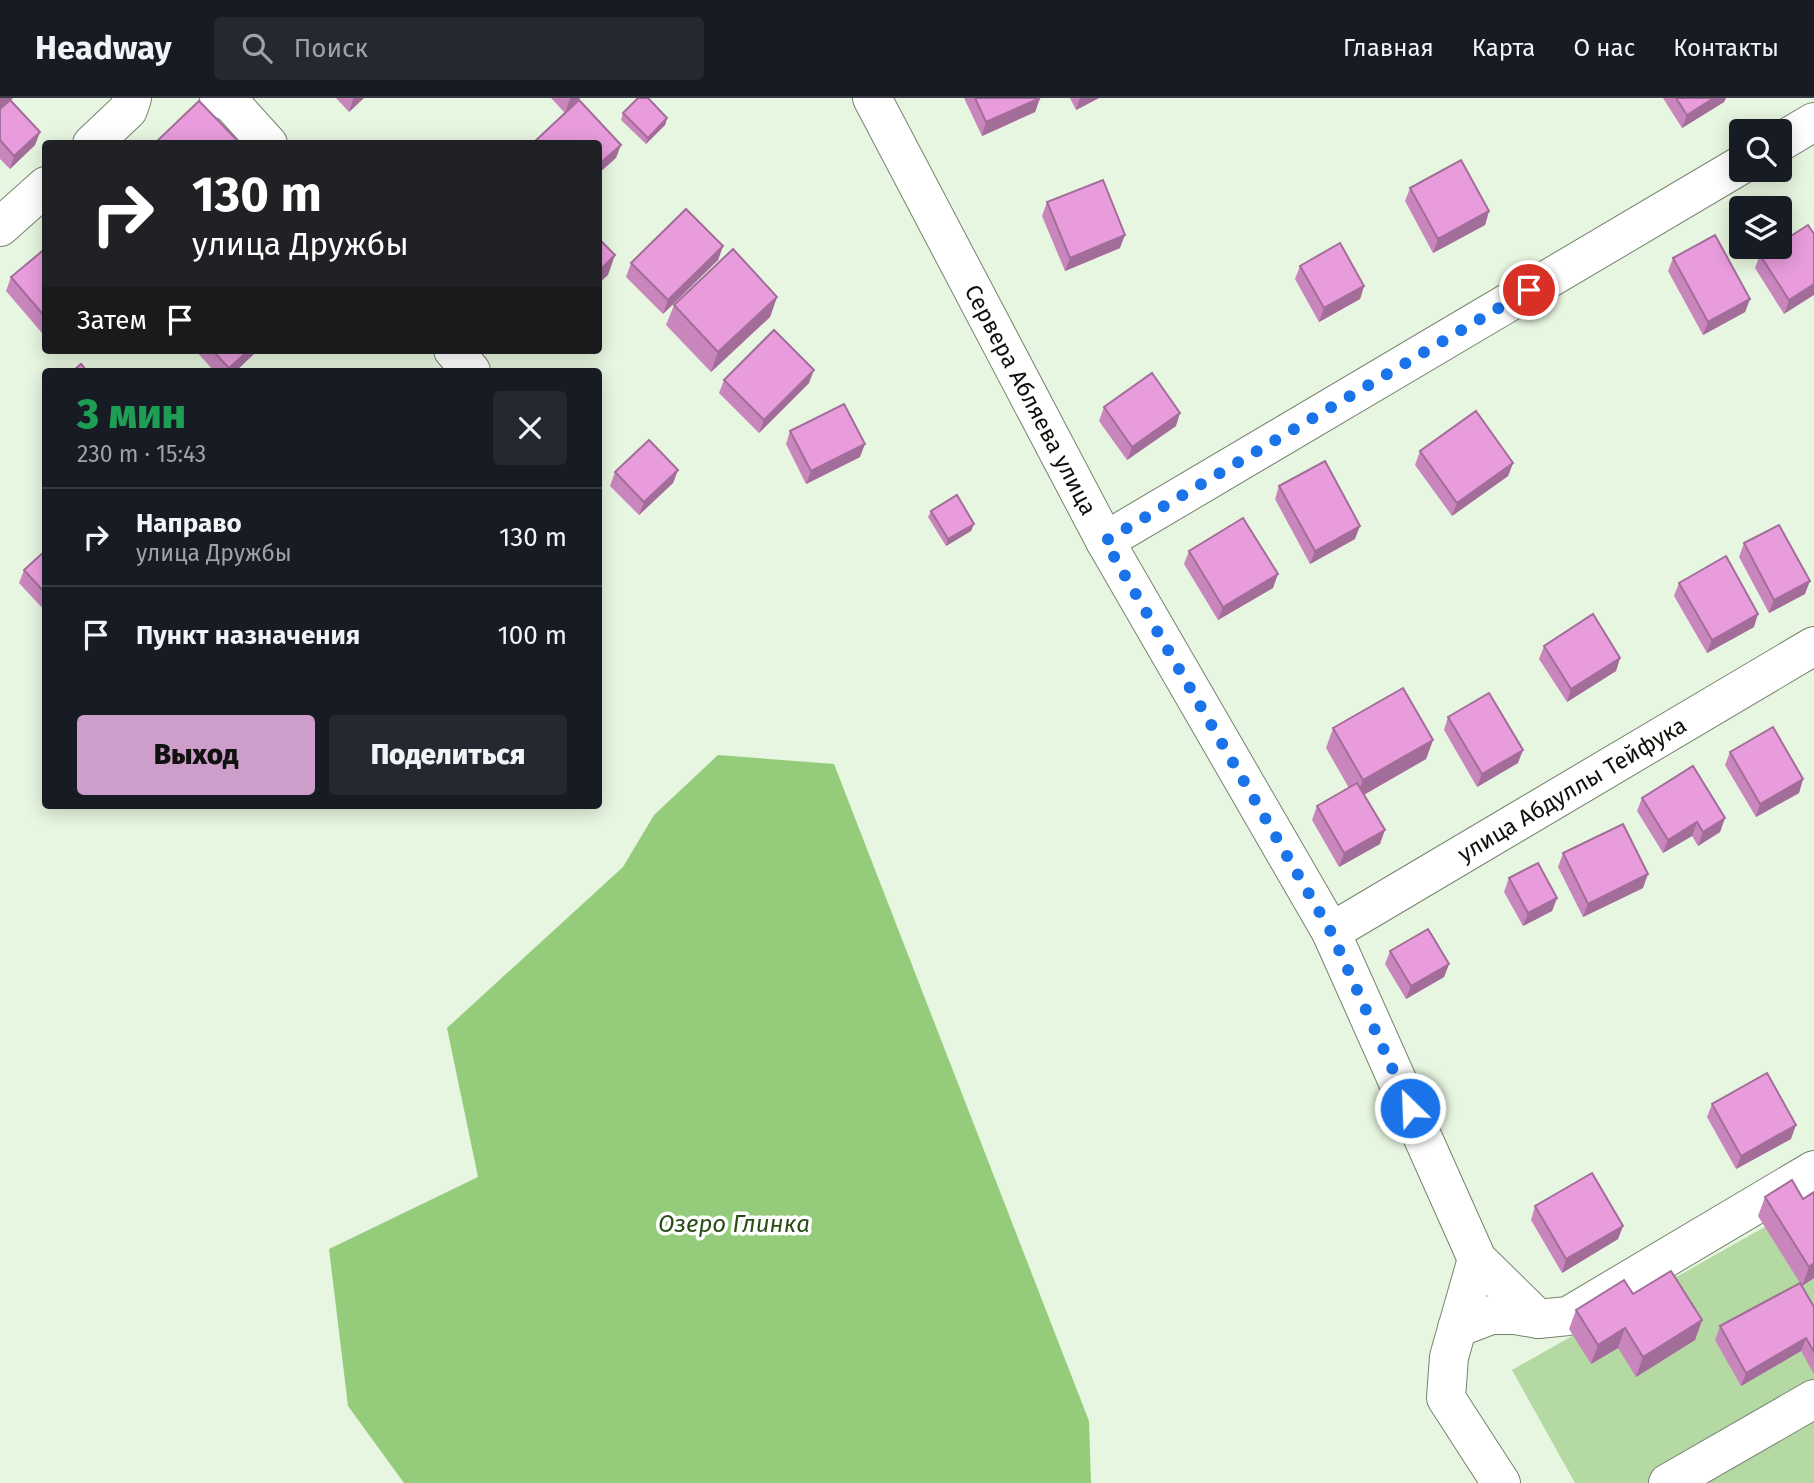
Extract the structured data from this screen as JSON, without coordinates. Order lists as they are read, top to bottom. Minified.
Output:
{"streets":{"street":["Сервера Абляева улица","улица Абдуллы Тейфука"]},"crossings":[["Сервера Абляева улица","улица Абдуллы Тейфука"]],"water":["Озеро Глинка"],"page":{"header":"Headway","search":"Поиск","nav":["Главная","Карта","О нас","Контакты"],"turn":["130 m","улица Дружбы"],"then":"Затем","heading":["3 мин","230 m · 15:43"],"list":[{"name":"Направо","note":"улица Дружбы","value":"130 m"},{"name":"Пункт назначения","value":"100 m"}],"buttons":["Выход","Поделиться"]}}
